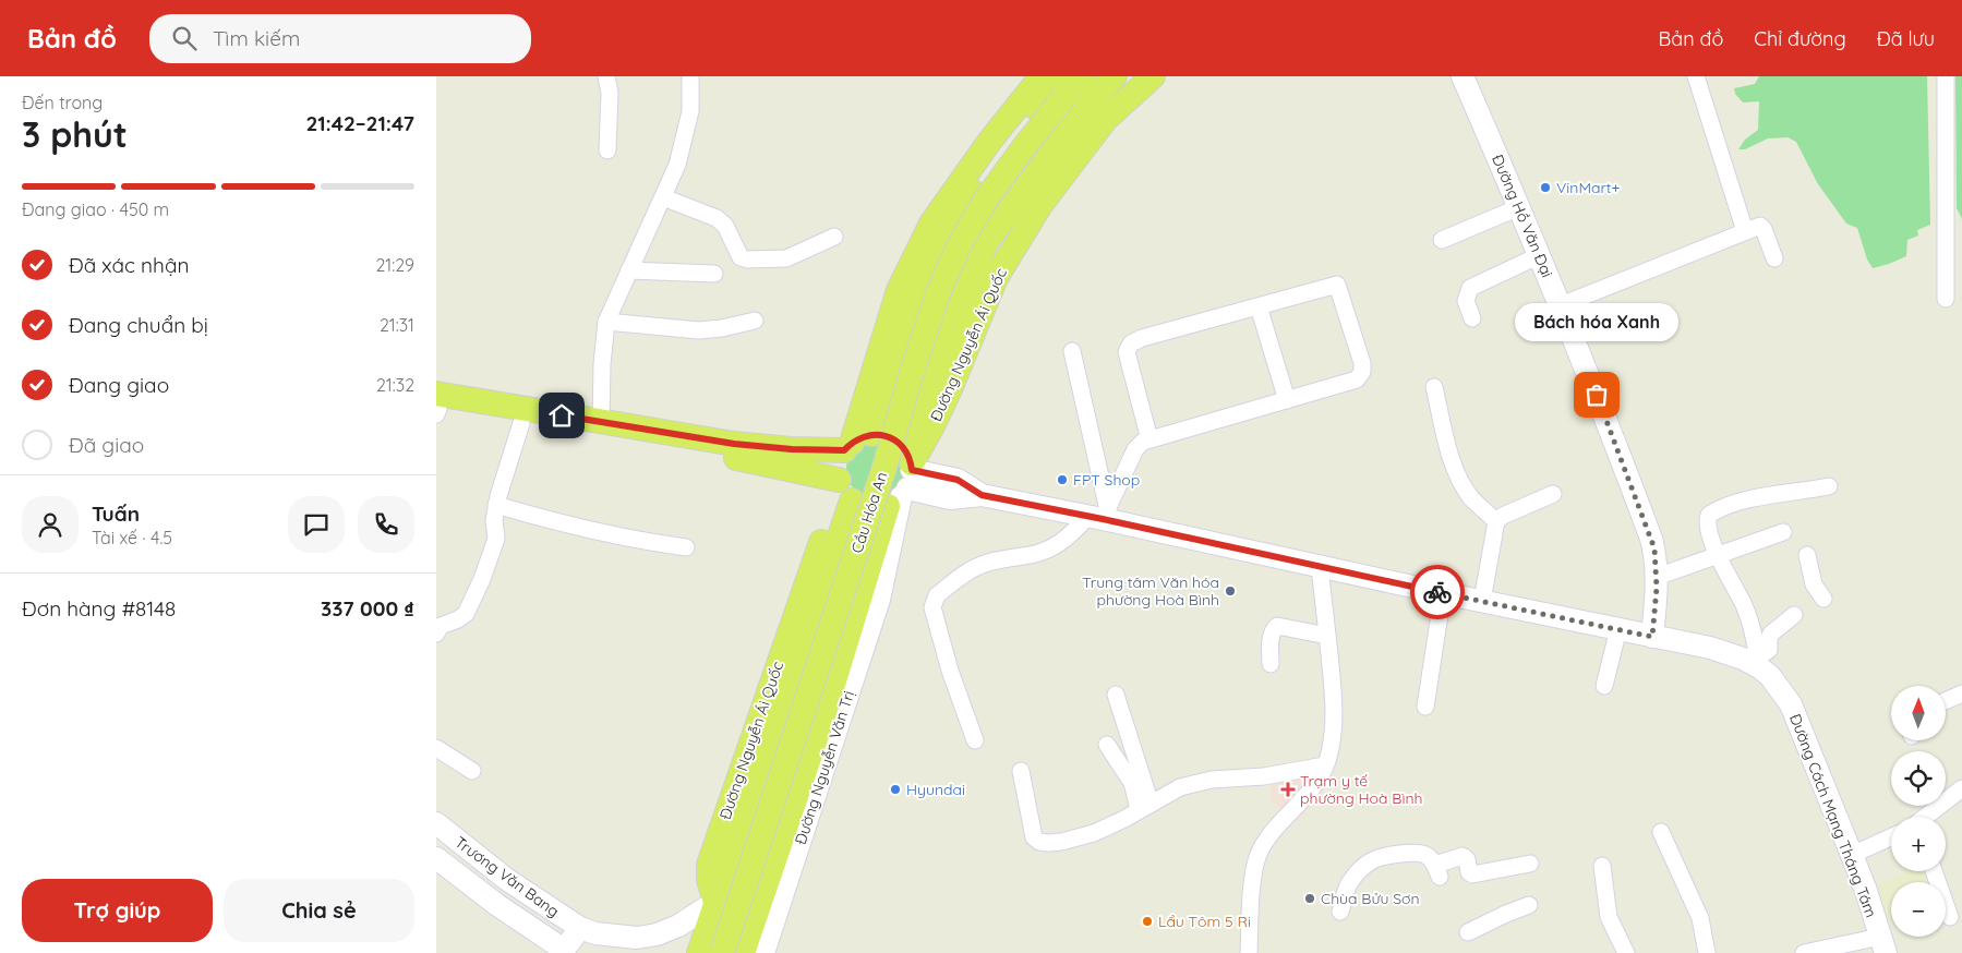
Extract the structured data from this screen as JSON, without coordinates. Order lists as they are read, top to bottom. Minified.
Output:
{"streets":{"main road":["Đường Hồ Văn Đại","Đường Nguyễn Ái Quốc","Cầu Hóa An","Đường Nguyễn Văn Trị","Đường Cách Mạng Tháng Tám","Trương Văn Bang"]},"crossings":[["Đường Hồ Văn Đại","Đường Cách Mạng Tháng Tám"],["Đường Nguyễn Ái Quốc","Đường Nguyễn Văn Trị"],["Đường Nguyễn Ái Quốc","Đường Cách Mạng Tháng Tám"],["Đường Nguyễn Ái Quốc","Trương Văn Bang"]],"places":{"other":["VinMart+","Bách hóa Xanh","FPT Shop","Trung tâm Văn hóa phường Hoà Bình","Hyundai","Chùa Bửu Sơn","Lẩu Tôm 5 Ri"],"health":["Trạm y tế phường Hoà Bình"]},"north":"top","page":{"header":"Bản đồ","search":"Tìm kiếm","nav":["Bản đồ","Chỉ đường","Đã lưu"],"heading":["3 phút","Đến trong","21:42–21:47"],"panel":["Tuấn","Tài xế · 4.5","Đơn hàng #8148","337 000 ₫"],"bar":"Đang giao · 450 m","list":[["Đã xác nhận","21:29"],["Đang chuẩn bị","21:31"],["Đang giao","21:32"],"Đã giao"],"bubble":"Bách hóa Xanh","map_buttons":["+","−"],"buttons":["Trợ giúp","Chia sẻ"]}}
